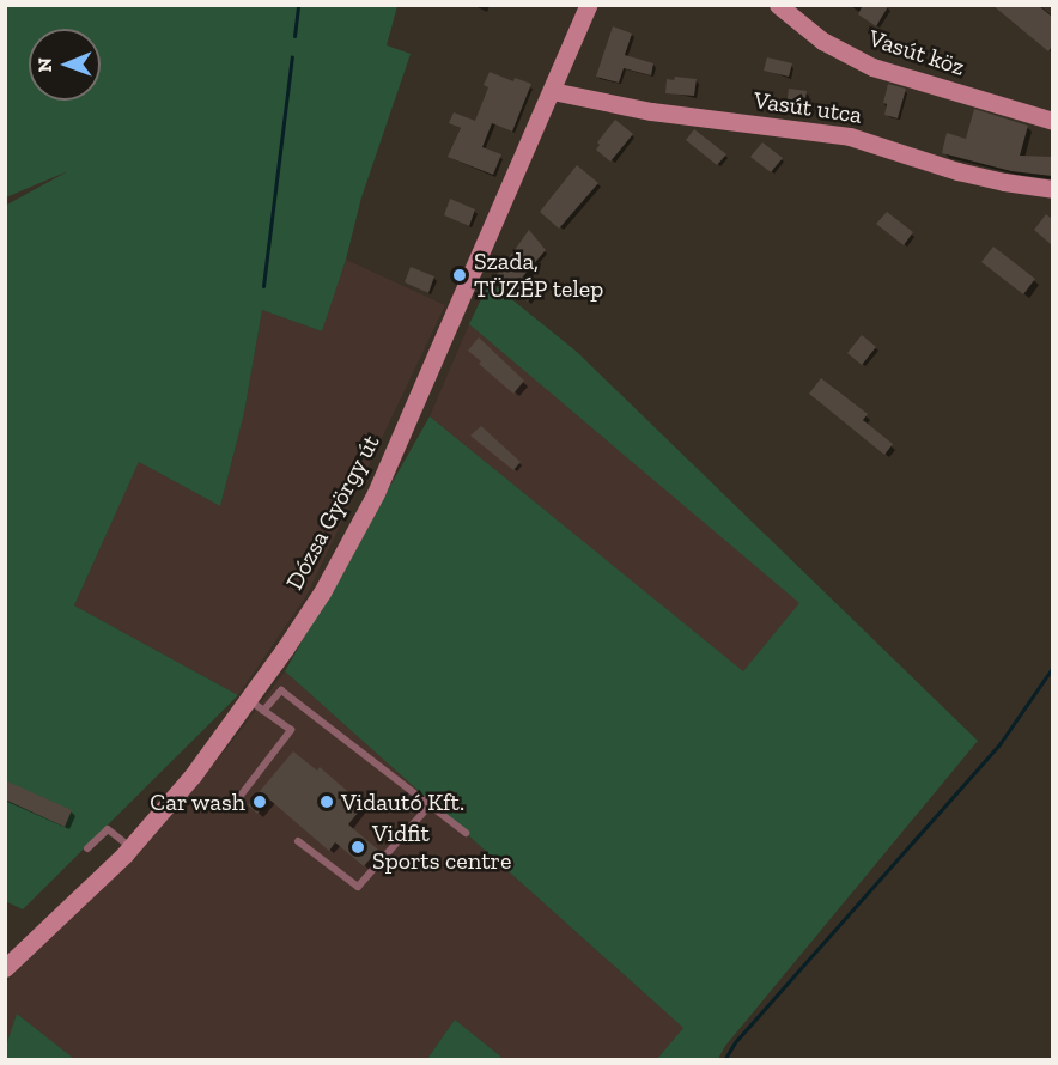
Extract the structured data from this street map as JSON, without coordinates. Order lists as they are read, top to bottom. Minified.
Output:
{"streets":{"main road":["Vasút köz","Vasút utca","Dózsa György út"]},"crossings":[["Vasút utca","Dózsa György út"]],"places":["Szada, TÜZÉP telep","Car wash","Vidautó Kft.","Vidfit Sports centre"],"north":"left"}
